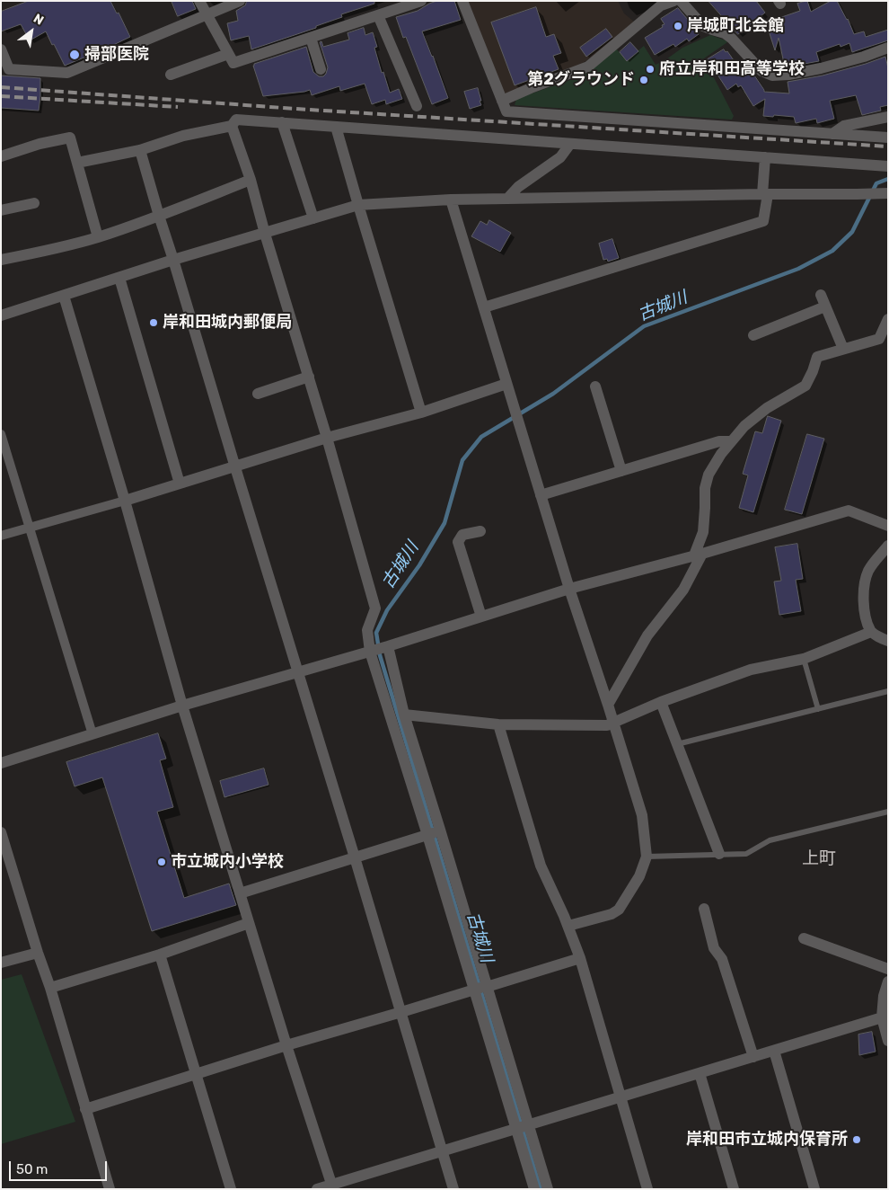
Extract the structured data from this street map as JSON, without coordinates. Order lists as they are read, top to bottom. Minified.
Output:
{"districts":["上町"],"water":["古城川"],"places":["岸城町北会館","掃部医院","府立岸和田高等学校","第2グラウンド","岸和田城内郵便局","市立城内小学校","岸和田市立城内保育所"],"scale_bar":"50 m","north":"top right"}
